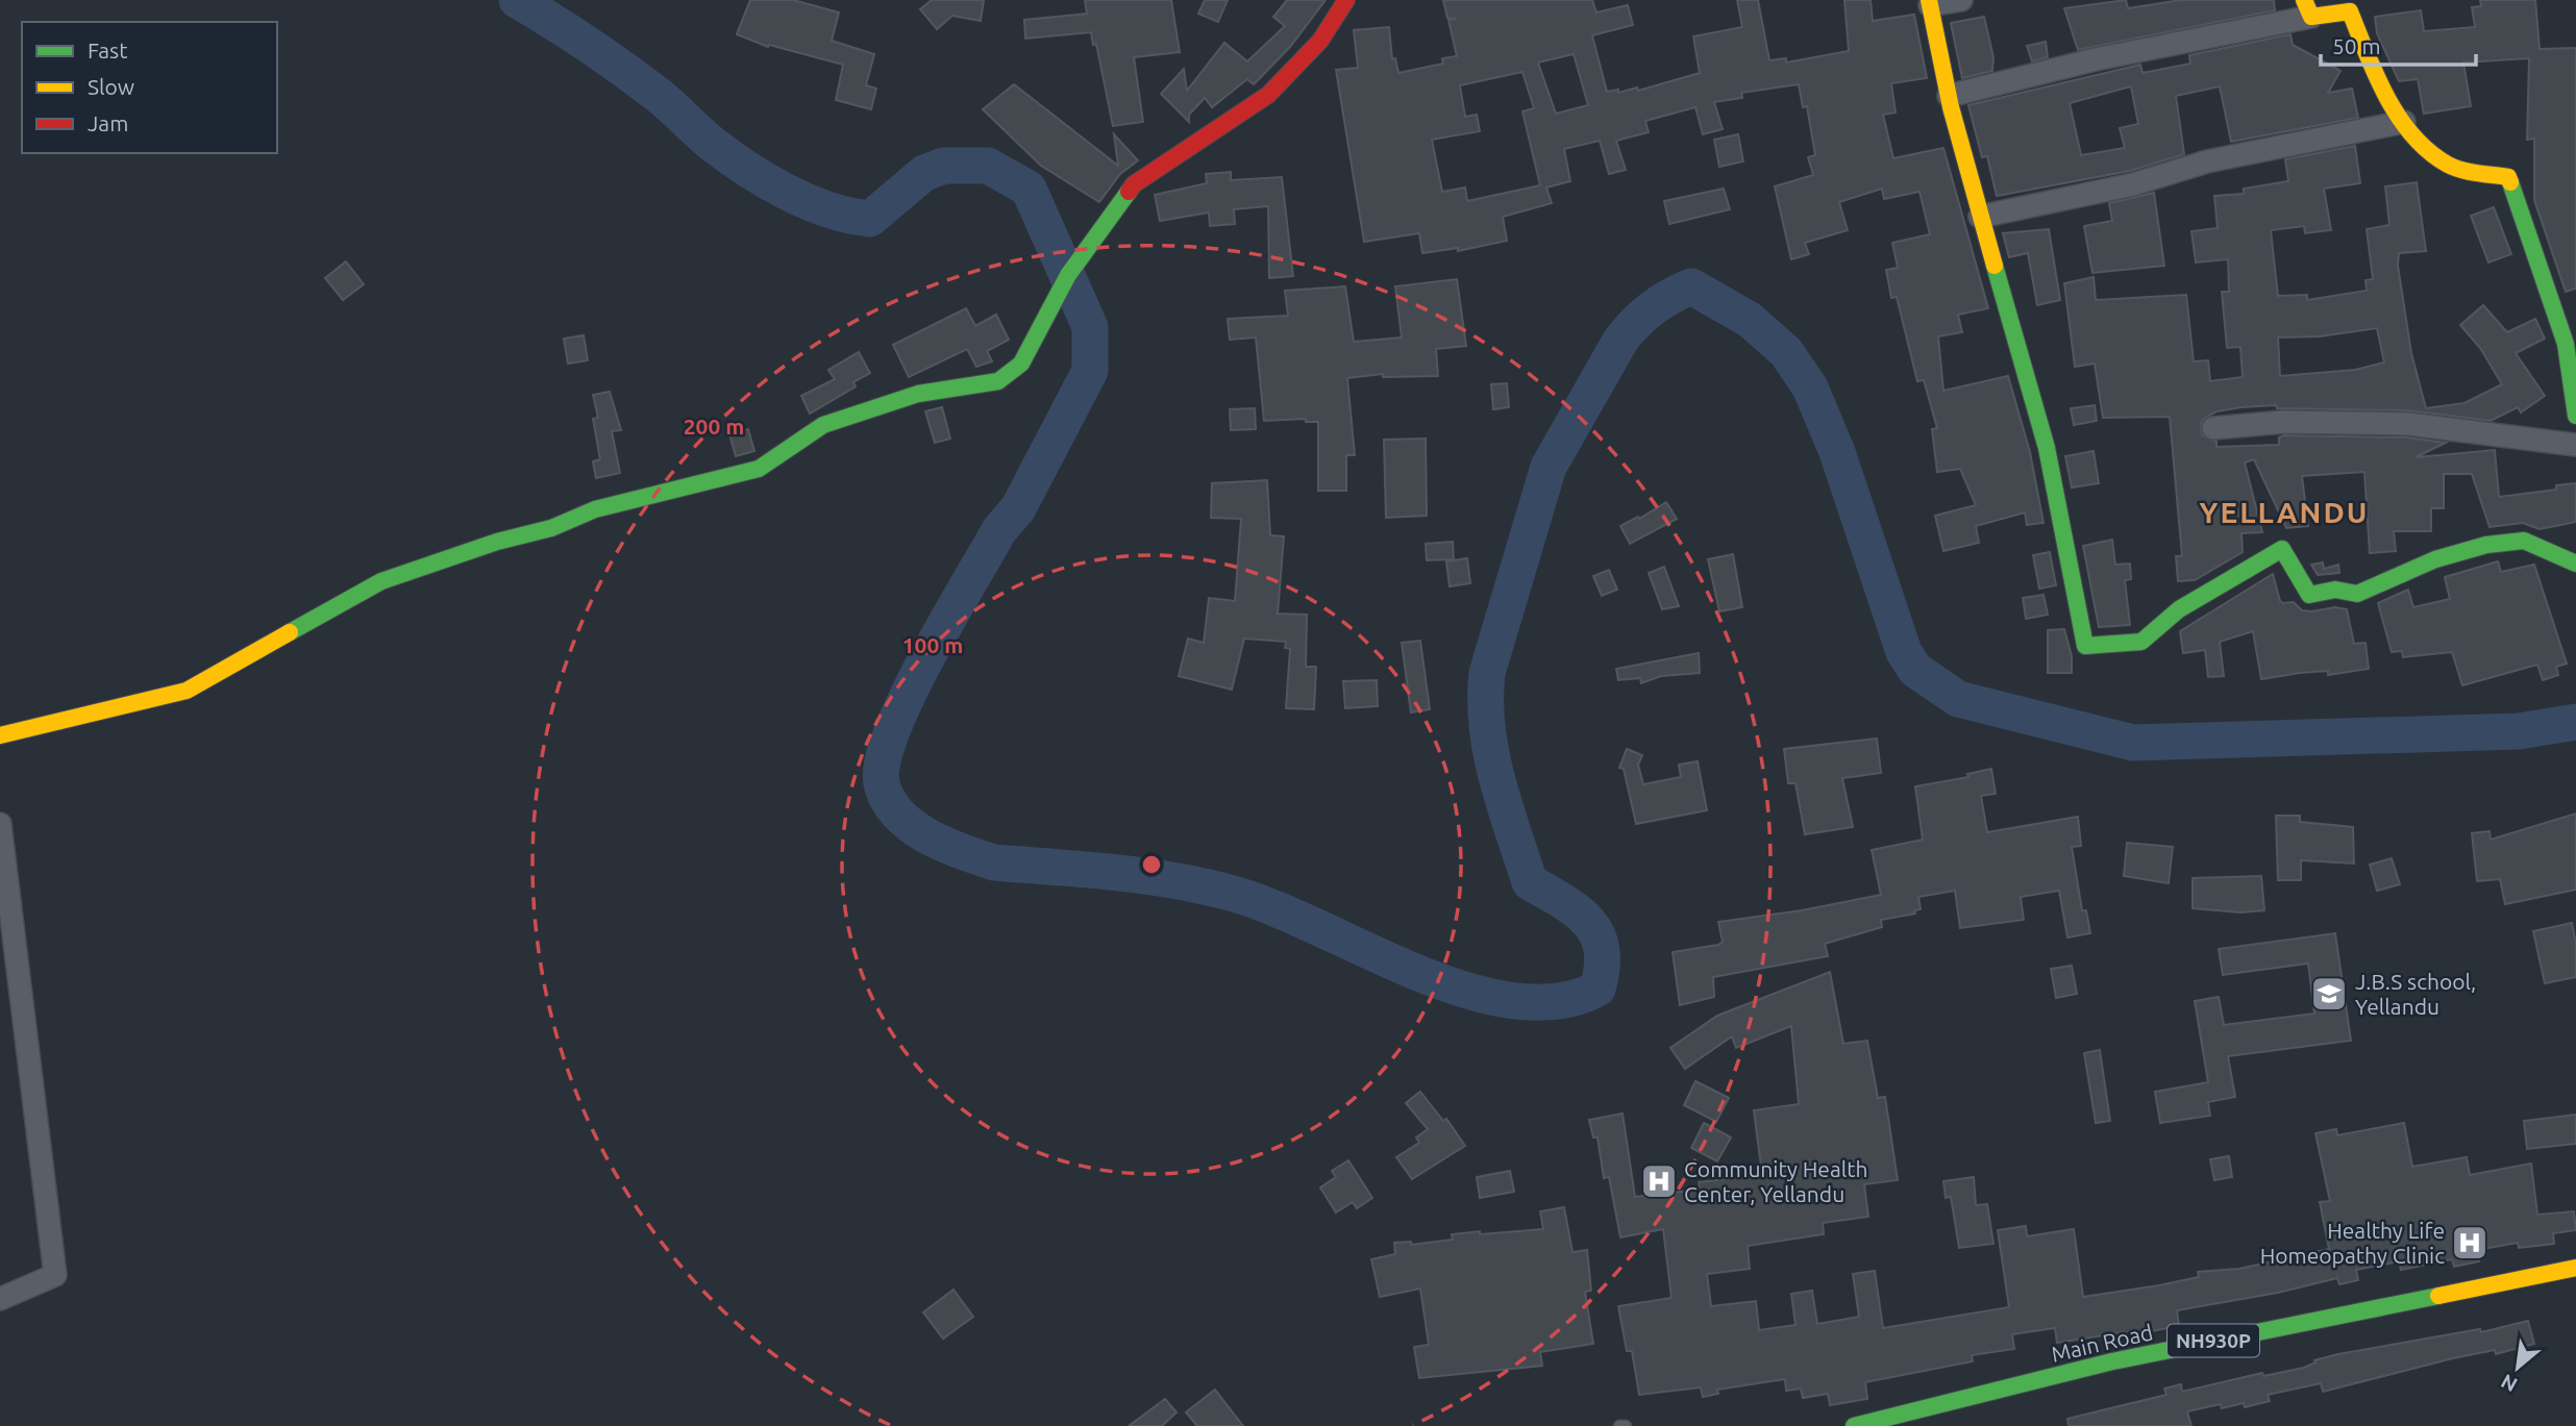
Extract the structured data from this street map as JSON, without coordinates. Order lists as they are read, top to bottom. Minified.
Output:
{"streets":{"main road":["NH930P","Main Road"]},"districts":["YELLANDU"],"places":{"school or university":["J.B.S school, Yellandu"],"hospital":["Community Health Center, Yellandu","Healthy Life Homeopathy Clinic"]},"legend":["Fast","Slow","Jam"],"scale_bar":"50 m","north":"bottom left","rings":["200 m","100 m"]}
